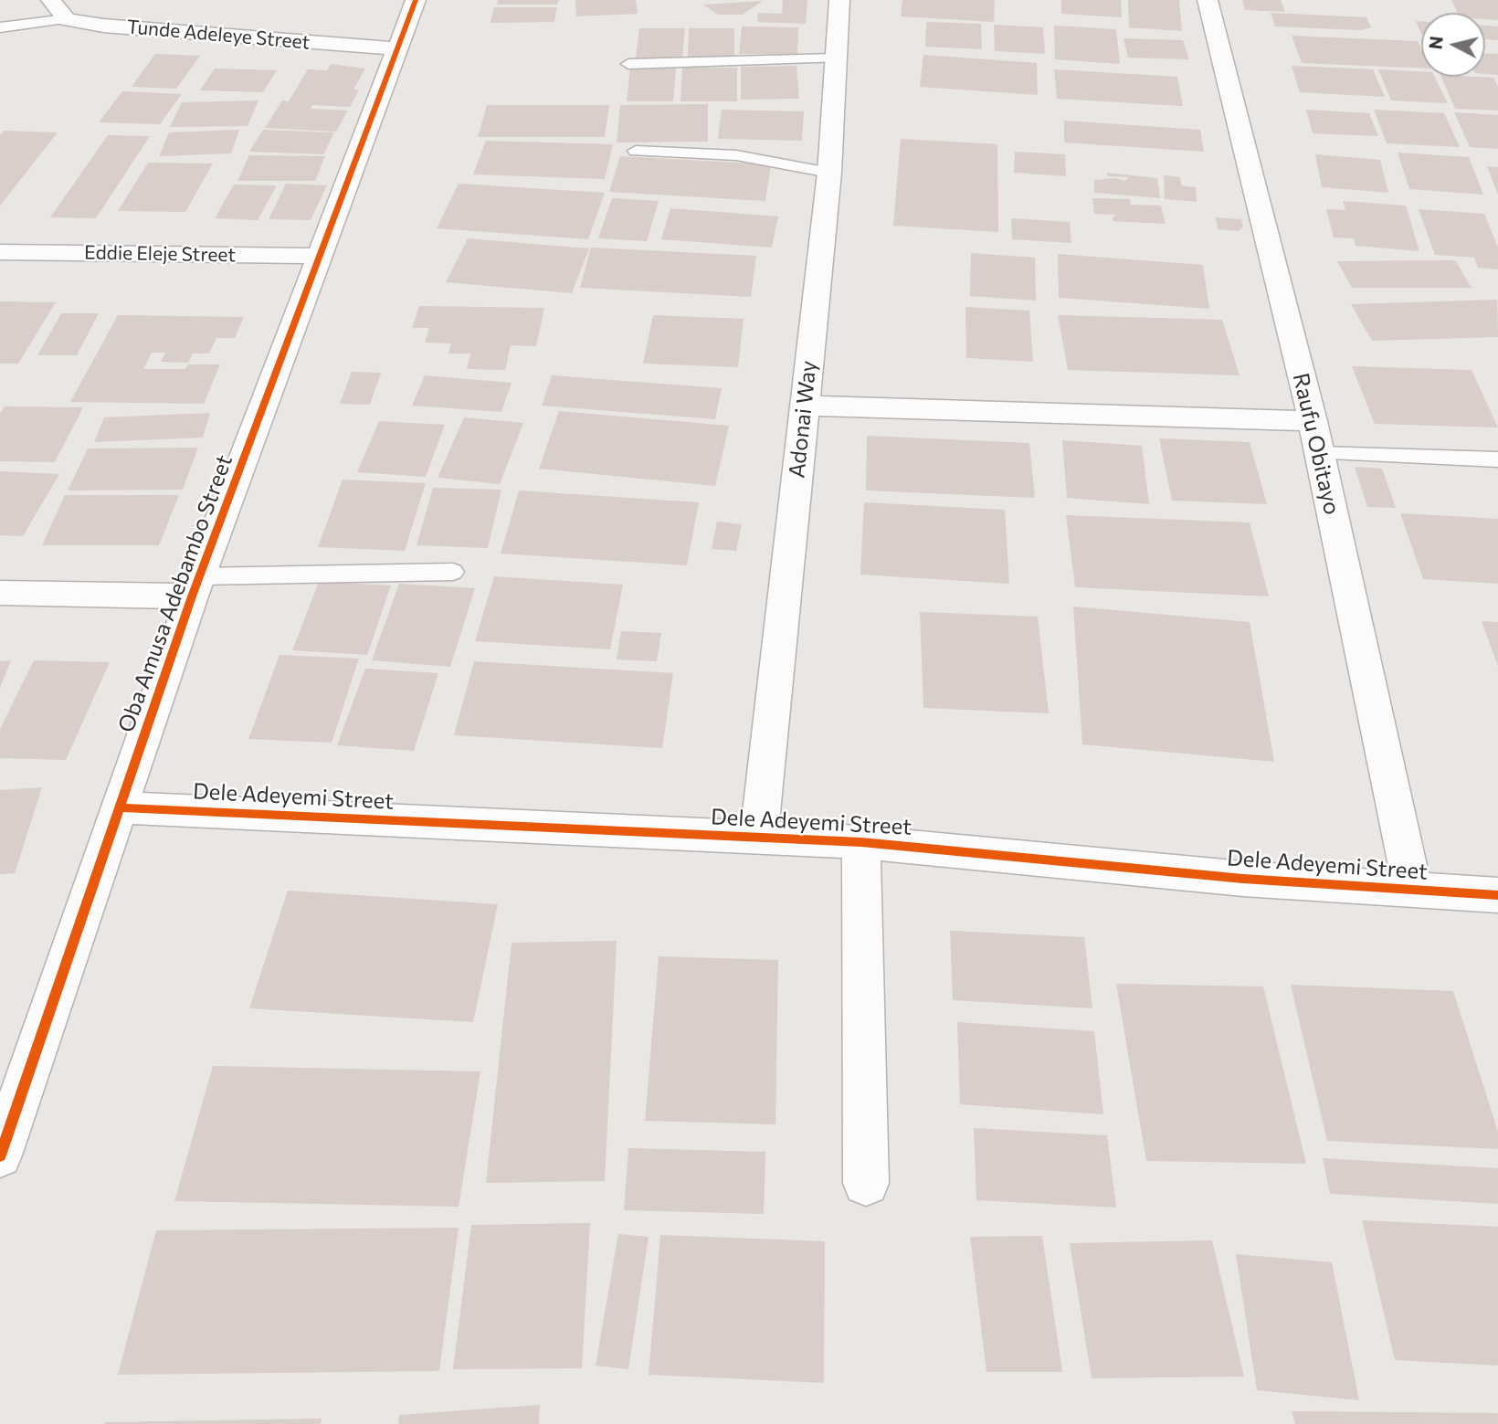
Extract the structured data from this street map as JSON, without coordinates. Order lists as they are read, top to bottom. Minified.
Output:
{"streets":{"street":["Tunde Adeleye Street","Eddie Eleje Street","Adonai Way","Raufu Obitayo","Oba Amusa Adebambo Street","Dele Adeyemi Street"]},"crossings":[["Tunde Adeleye Street","Oba Amusa Adebambo Street"],["Eddie Eleje Street","Oba Amusa Adebambo Street"],["Adonai Way","Dele Adeyemi Street"],["Raufu Obitayo","Dele Adeyemi Street"],["Oba Amusa Adebambo Street","Dele Adeyemi Street"]],"north":"left"}
